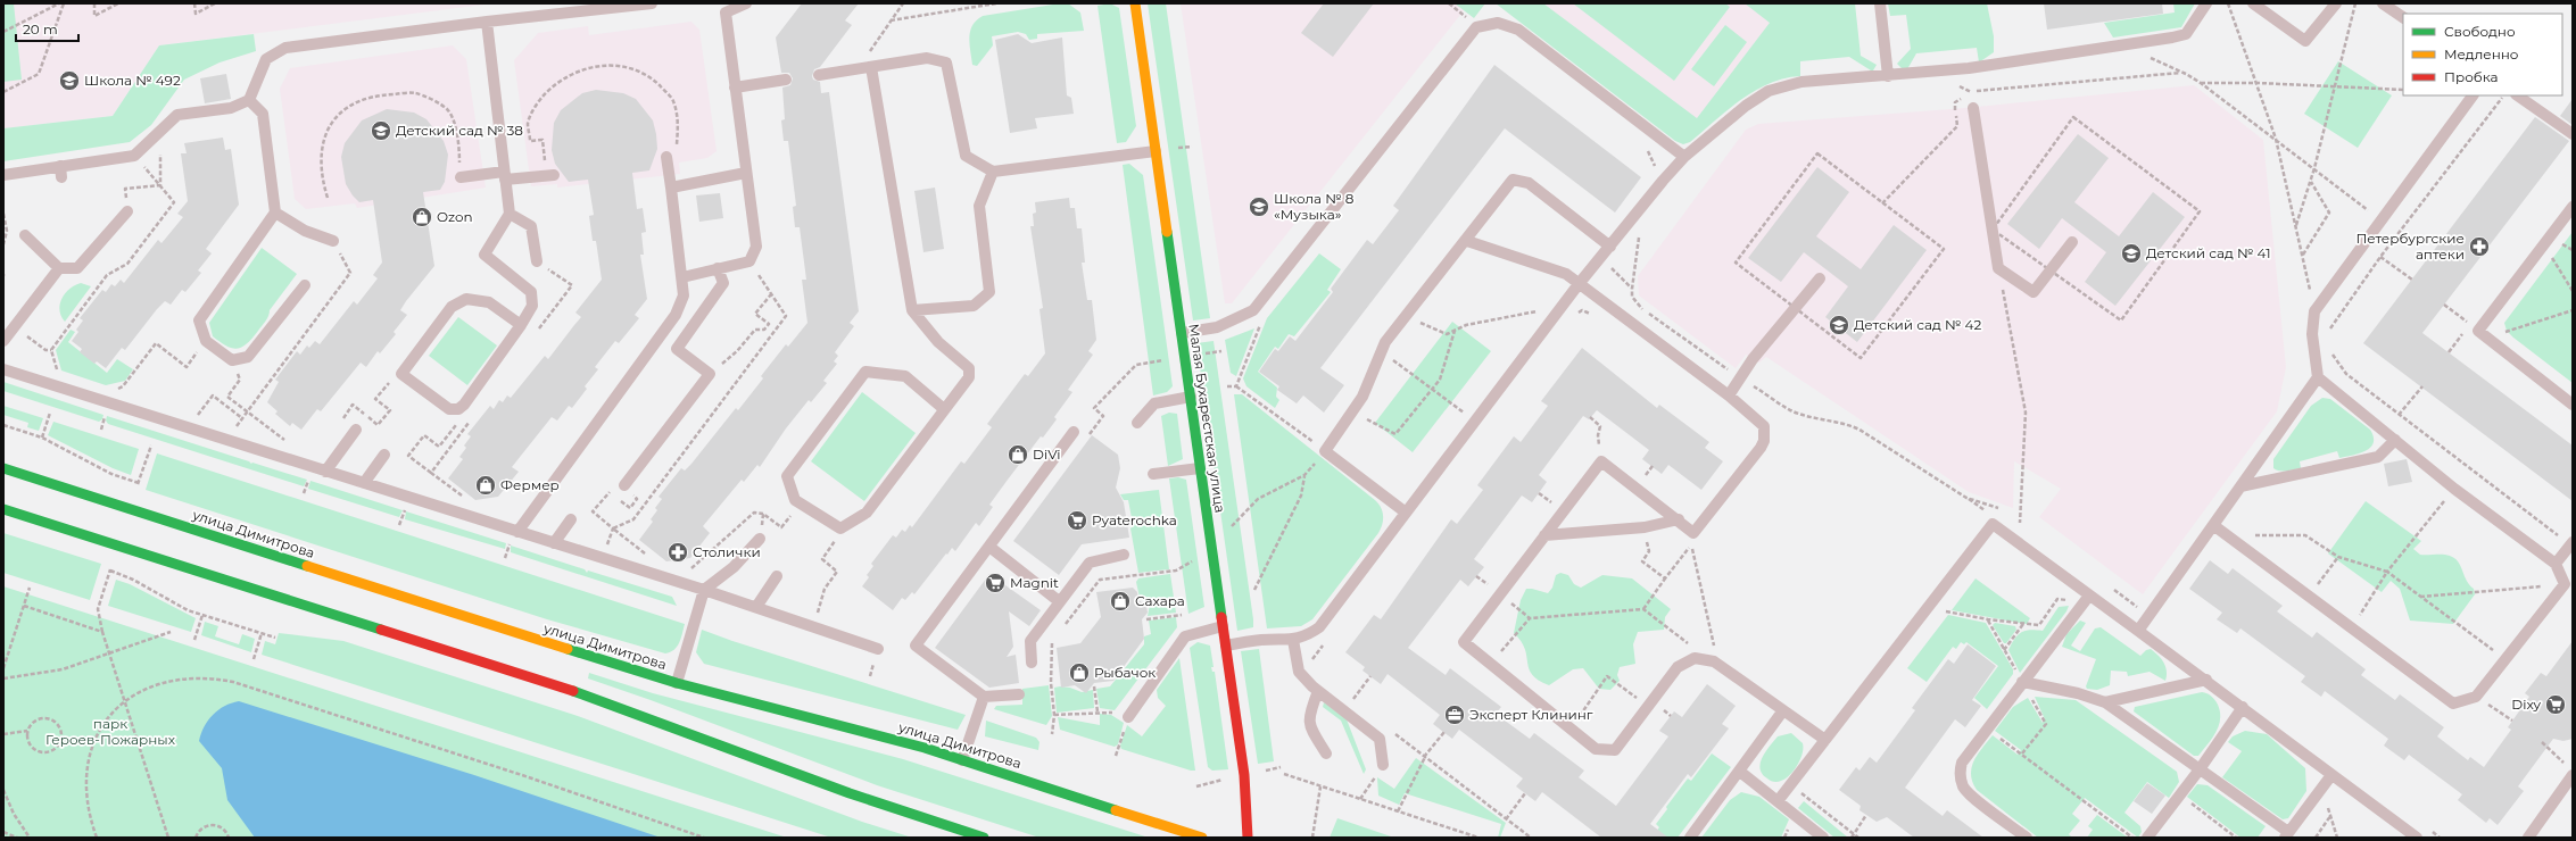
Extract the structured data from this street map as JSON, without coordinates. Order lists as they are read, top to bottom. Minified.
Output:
{"streets":{"street":["Малая Бухарестская улица","улица Димитрова"]},"parks":["парк Героев-Пожарных"],"places":{"school or university":["Школа № 492","Детский сад № 38","Школа № 8 «Музыка»","Детский сад № 41","Детский сад № 42"],"shop":["Ozon","DiVi","Фермер","Сахара","Рыбачок"],"pharmacy":["Петербургские аптеки","Столички"],"supermarket":["Pyaterochka","Magnit","Dixy"],"office":["Эксперт Клининг"]},"legend":["Свободно","Медленно","Пробка"],"scale_bar":"20 m"}
